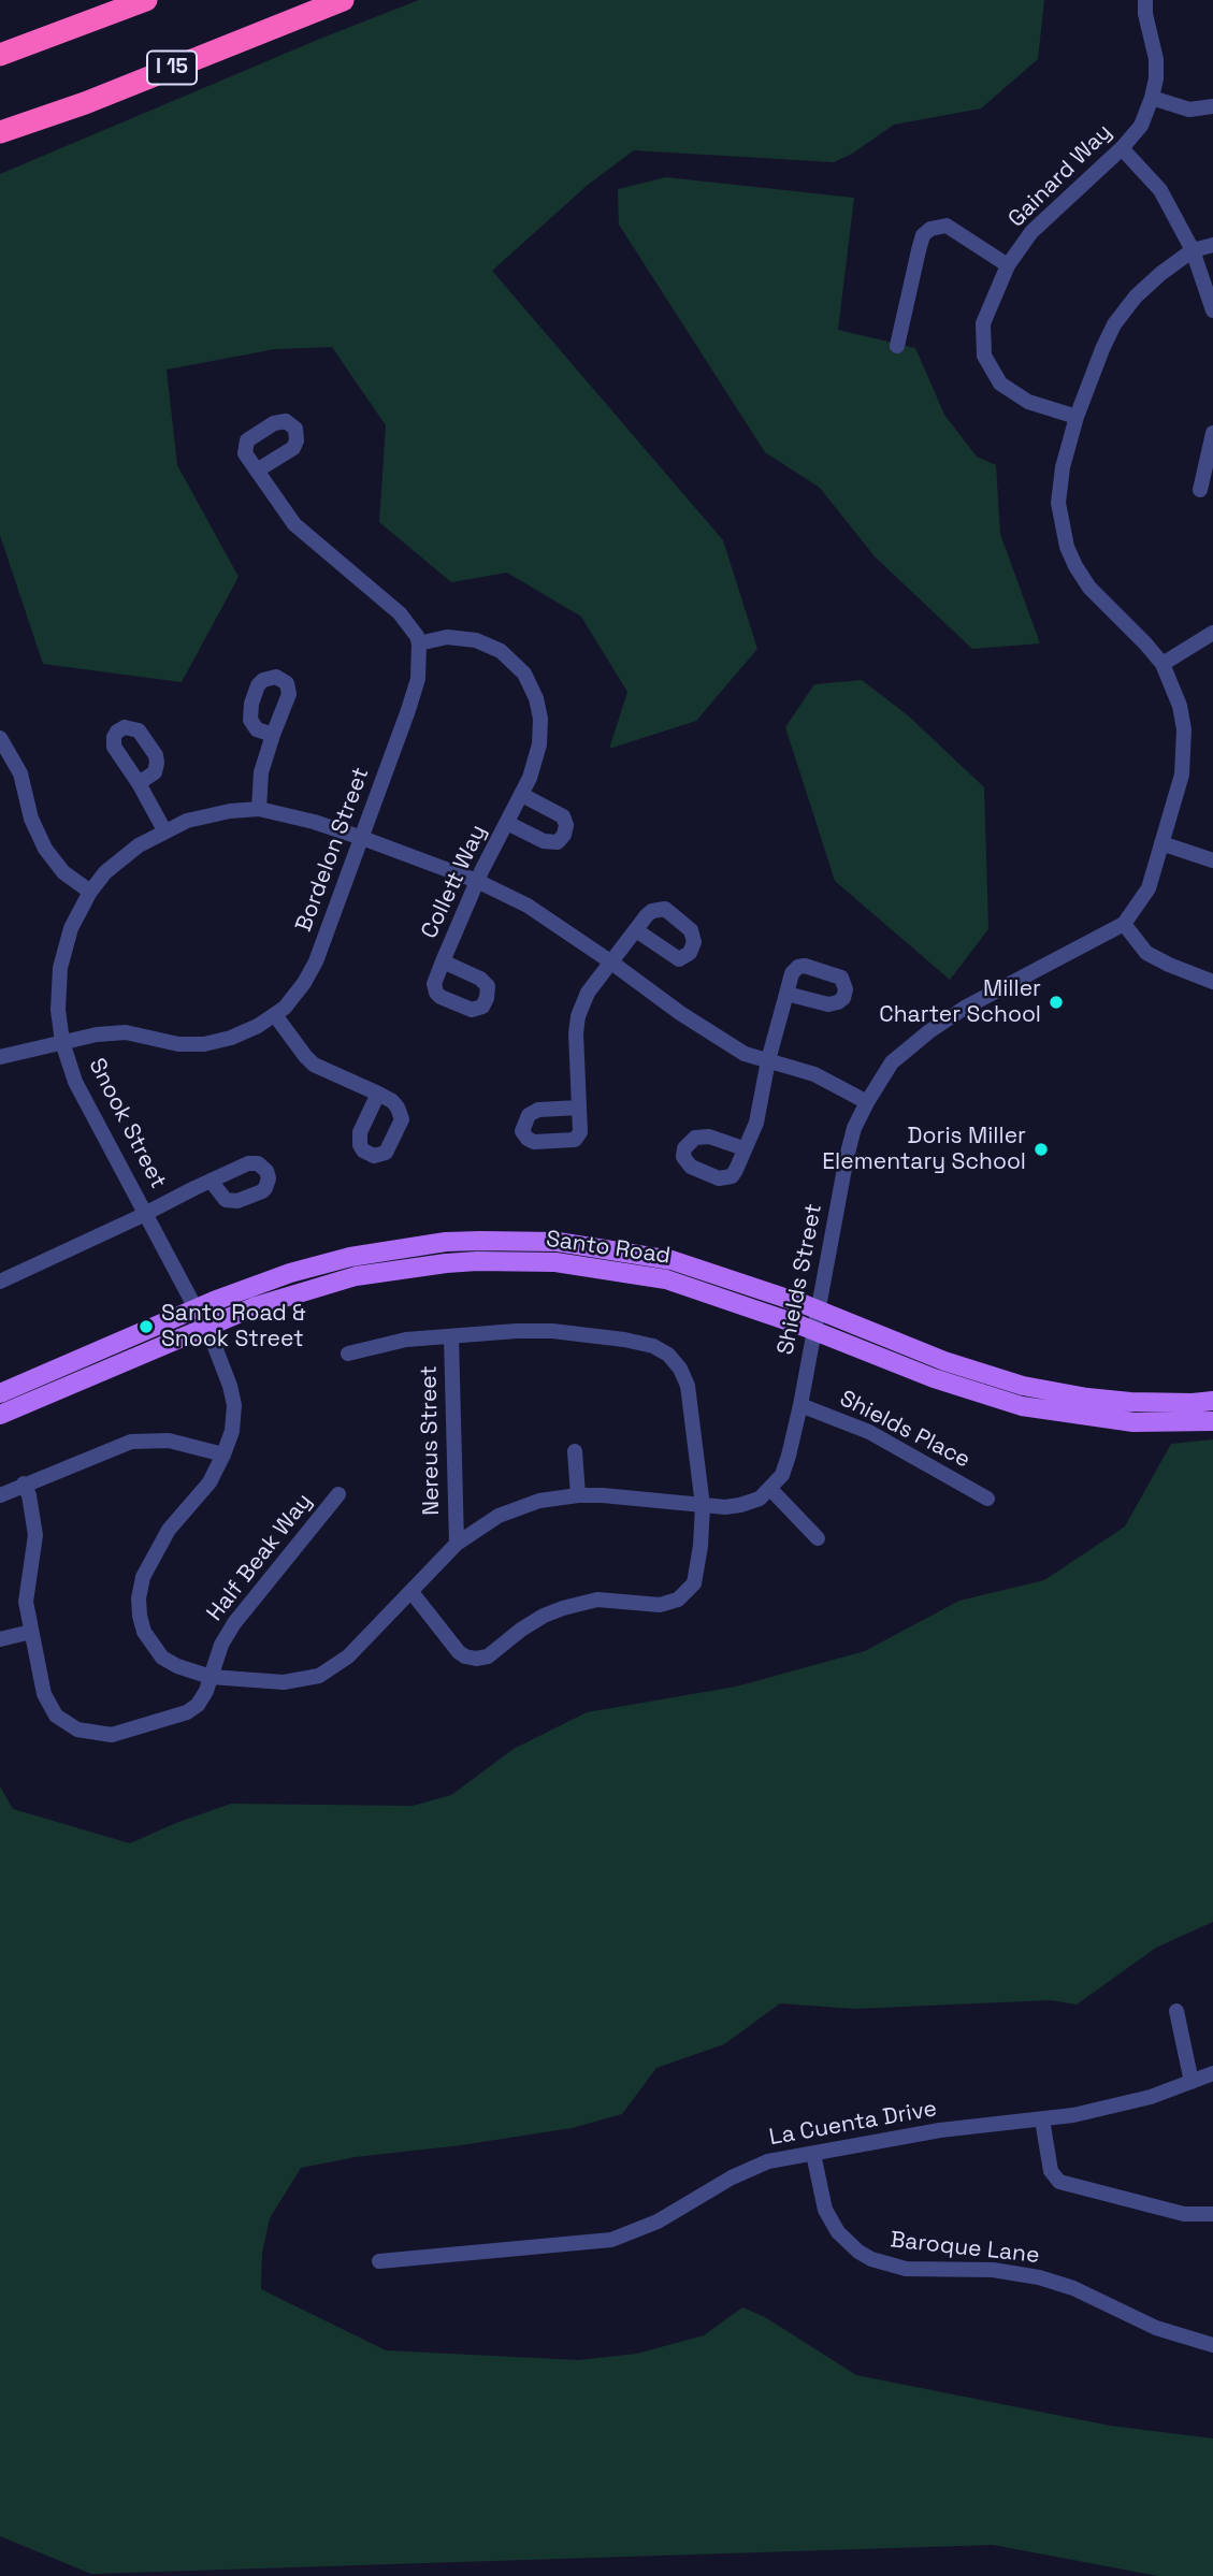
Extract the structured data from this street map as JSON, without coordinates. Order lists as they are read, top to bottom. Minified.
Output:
{"streets":{"highway":["I 15"],"main road":["Santo Road"],"street":["Gainard Way","Bordelon Street","Collett Way","Snook Street","Shields Street","Shields Place","Nereus Street","Half Beak Way","La Cuenta Drive","Baroque Lane"]},"crossings":[["Gainard Way","Shields Street"],["Bordelon Street","Collett Way"],["Bordelon Street","Snook Street"],["Collett Way","Snook Street"],["Snook Street","Santo Road"],["Snook Street","Shields Street"],["Snook Street","Half Beak Way"],["Santo Road","Shields Street"],["Shields Street","Shields Place"],["La Cuenta Drive","Baroque Lane"]],"places":["Miller Charter School","Doris Miller Elementary School","Santo Road & Snook Street"]}
